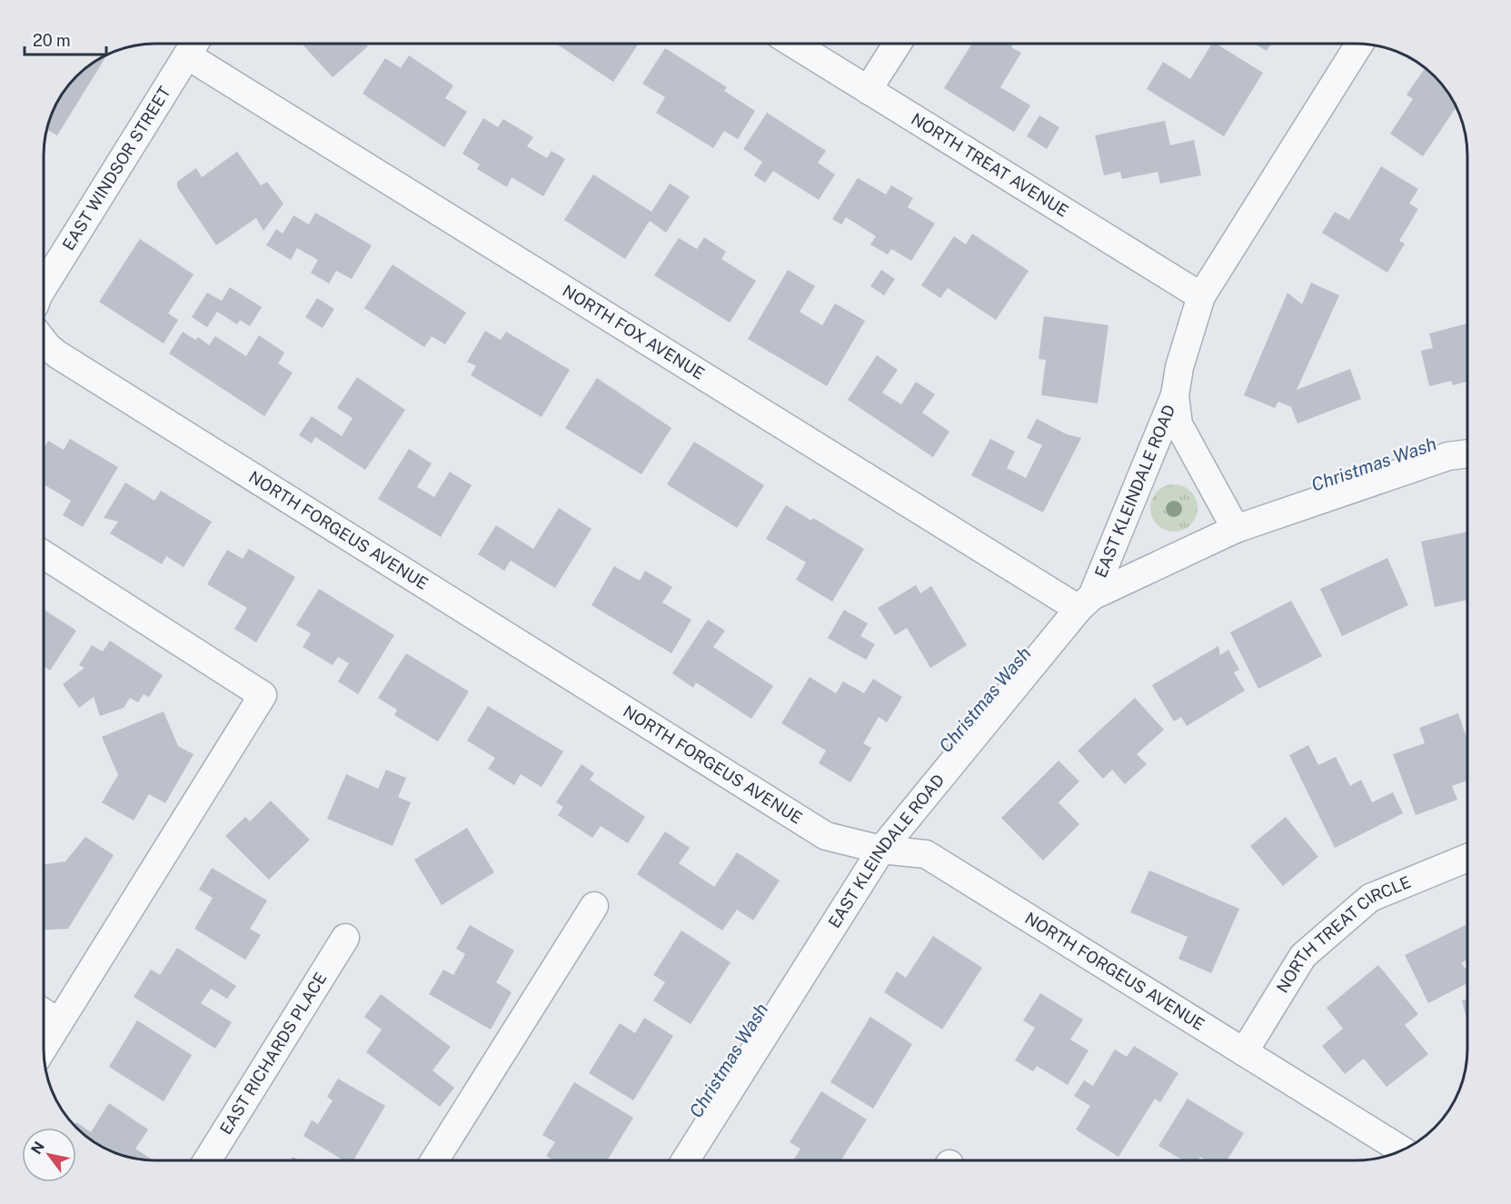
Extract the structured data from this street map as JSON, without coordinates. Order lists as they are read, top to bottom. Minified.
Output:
{"streets":{"street":["NORTH TREAT AVENUE","EAST WINDSOR STREET","NORTH FOX AVENUE","EAST KLEINDALE ROAD","NORTH FORGEUS AVENUE","NORTH TREAT CIRCLE","EAST RICHARDS PLACE"]},"crossings":[["NORTH TREAT AVENUE","EAST KLEINDALE ROAD"],["EAST WINDSOR STREET","NORTH FOX AVENUE"],["NORTH FOX AVENUE","EAST KLEINDALE ROAD"],["EAST KLEINDALE ROAD","NORTH FORGEUS AVENUE"],["NORTH FORGEUS AVENUE","NORTH TREAT CIRCLE"]],"water":["Christmas Wash"],"scale_bar":"20 m","north":"top left"}
